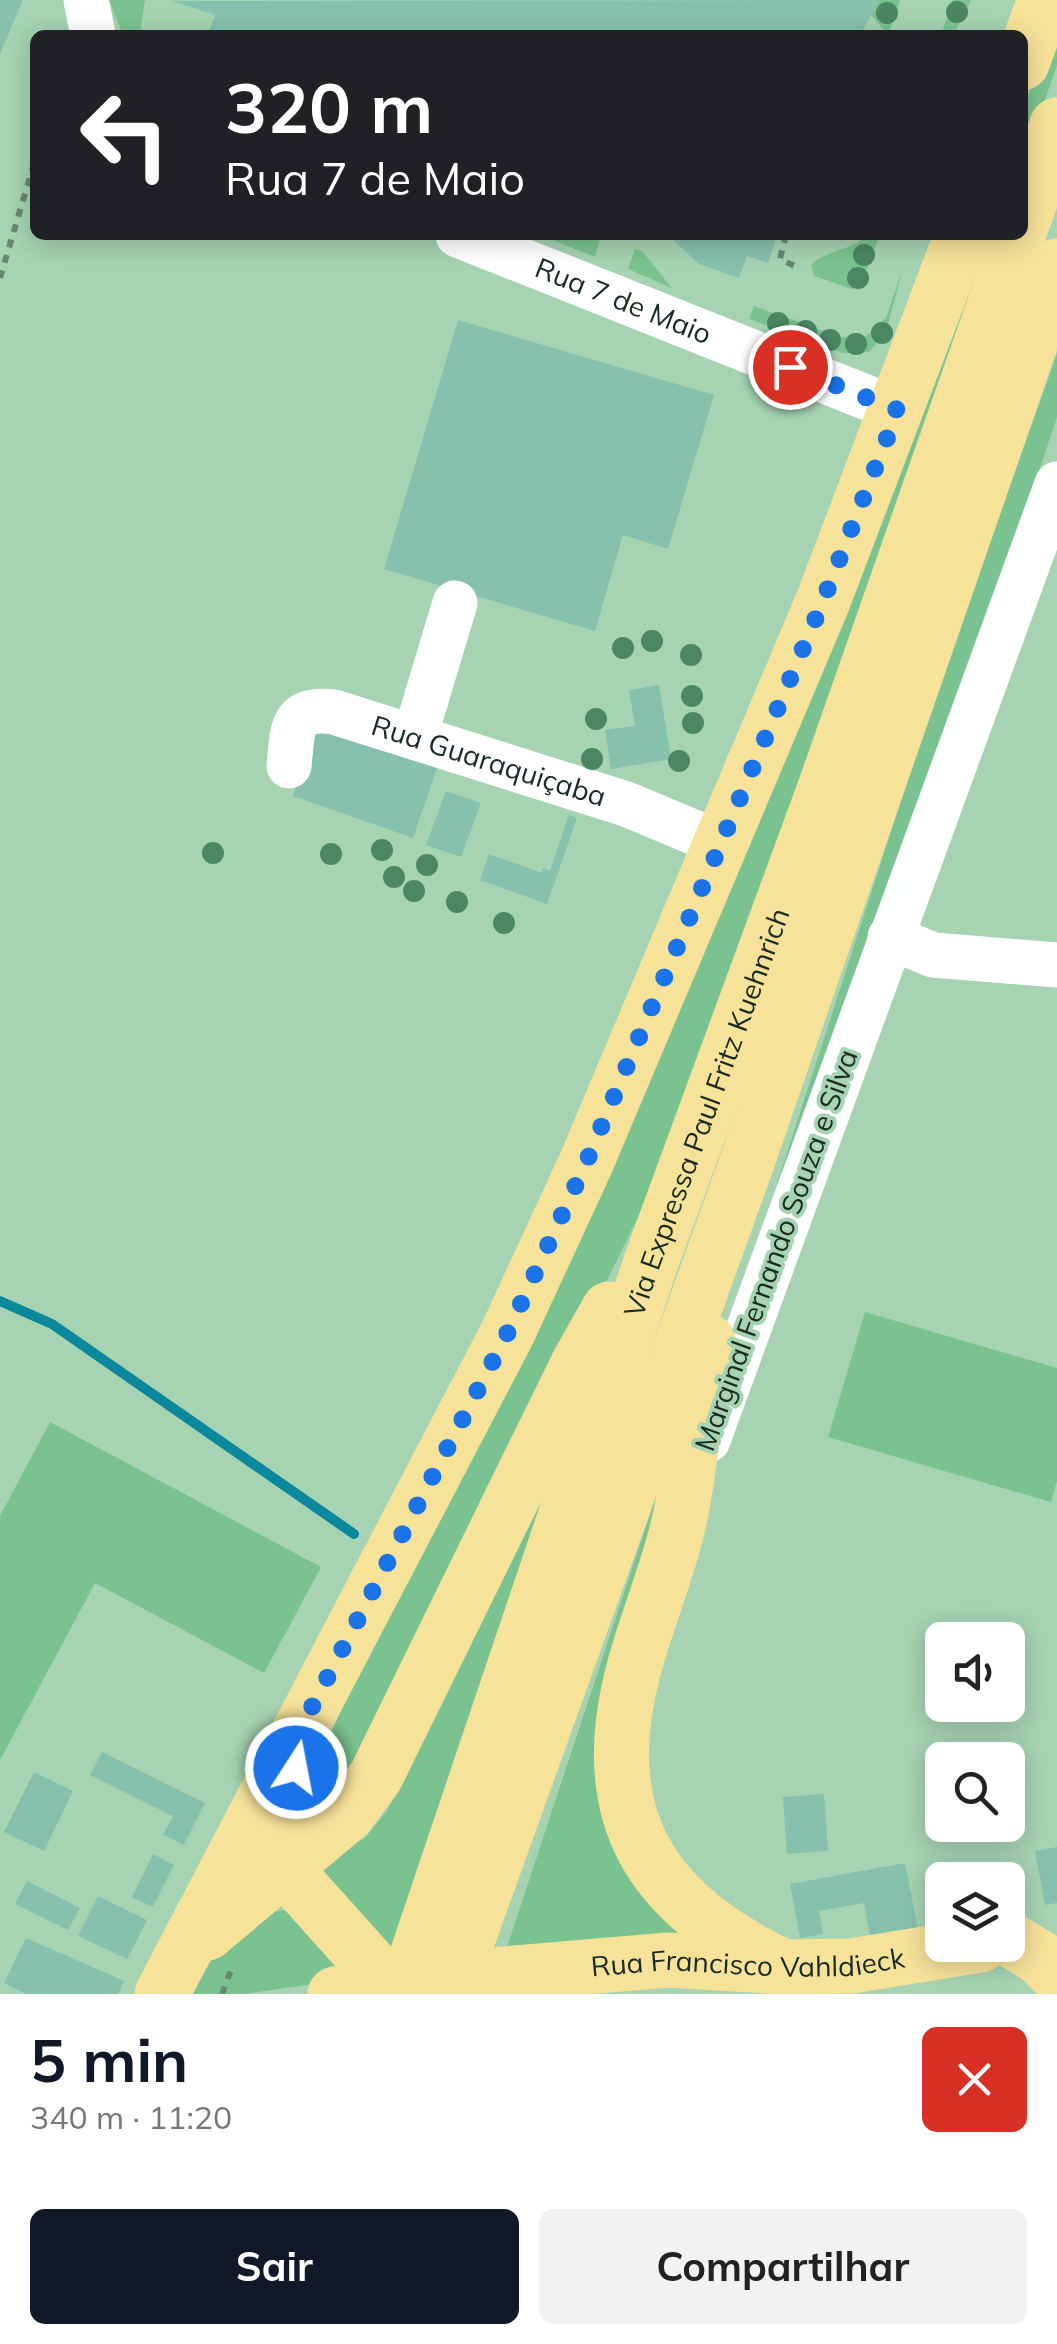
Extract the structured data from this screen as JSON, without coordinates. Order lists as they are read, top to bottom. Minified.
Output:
{"streets":{"main road":["Via Expressa Paul Fritz Kuehnrich","Marginal Fernando Souza e Silva","Rua Francisco Vahldieck"],"street":["Rua 7 de Maio","Rua Guaraquiçaba"]},"crossings":[["Via Expressa Paul Fritz Kuehnrich","Rua Francisco Vahldieck"],["Marginal Fernando Souza e Silva","Rua Francisco Vahldieck"]],"page":{"turn":["320 m","Rua 7 de Maio"],"heading":["5 min","340 m · 11:20"],"buttons":["Sair","Compartilhar"]}}
